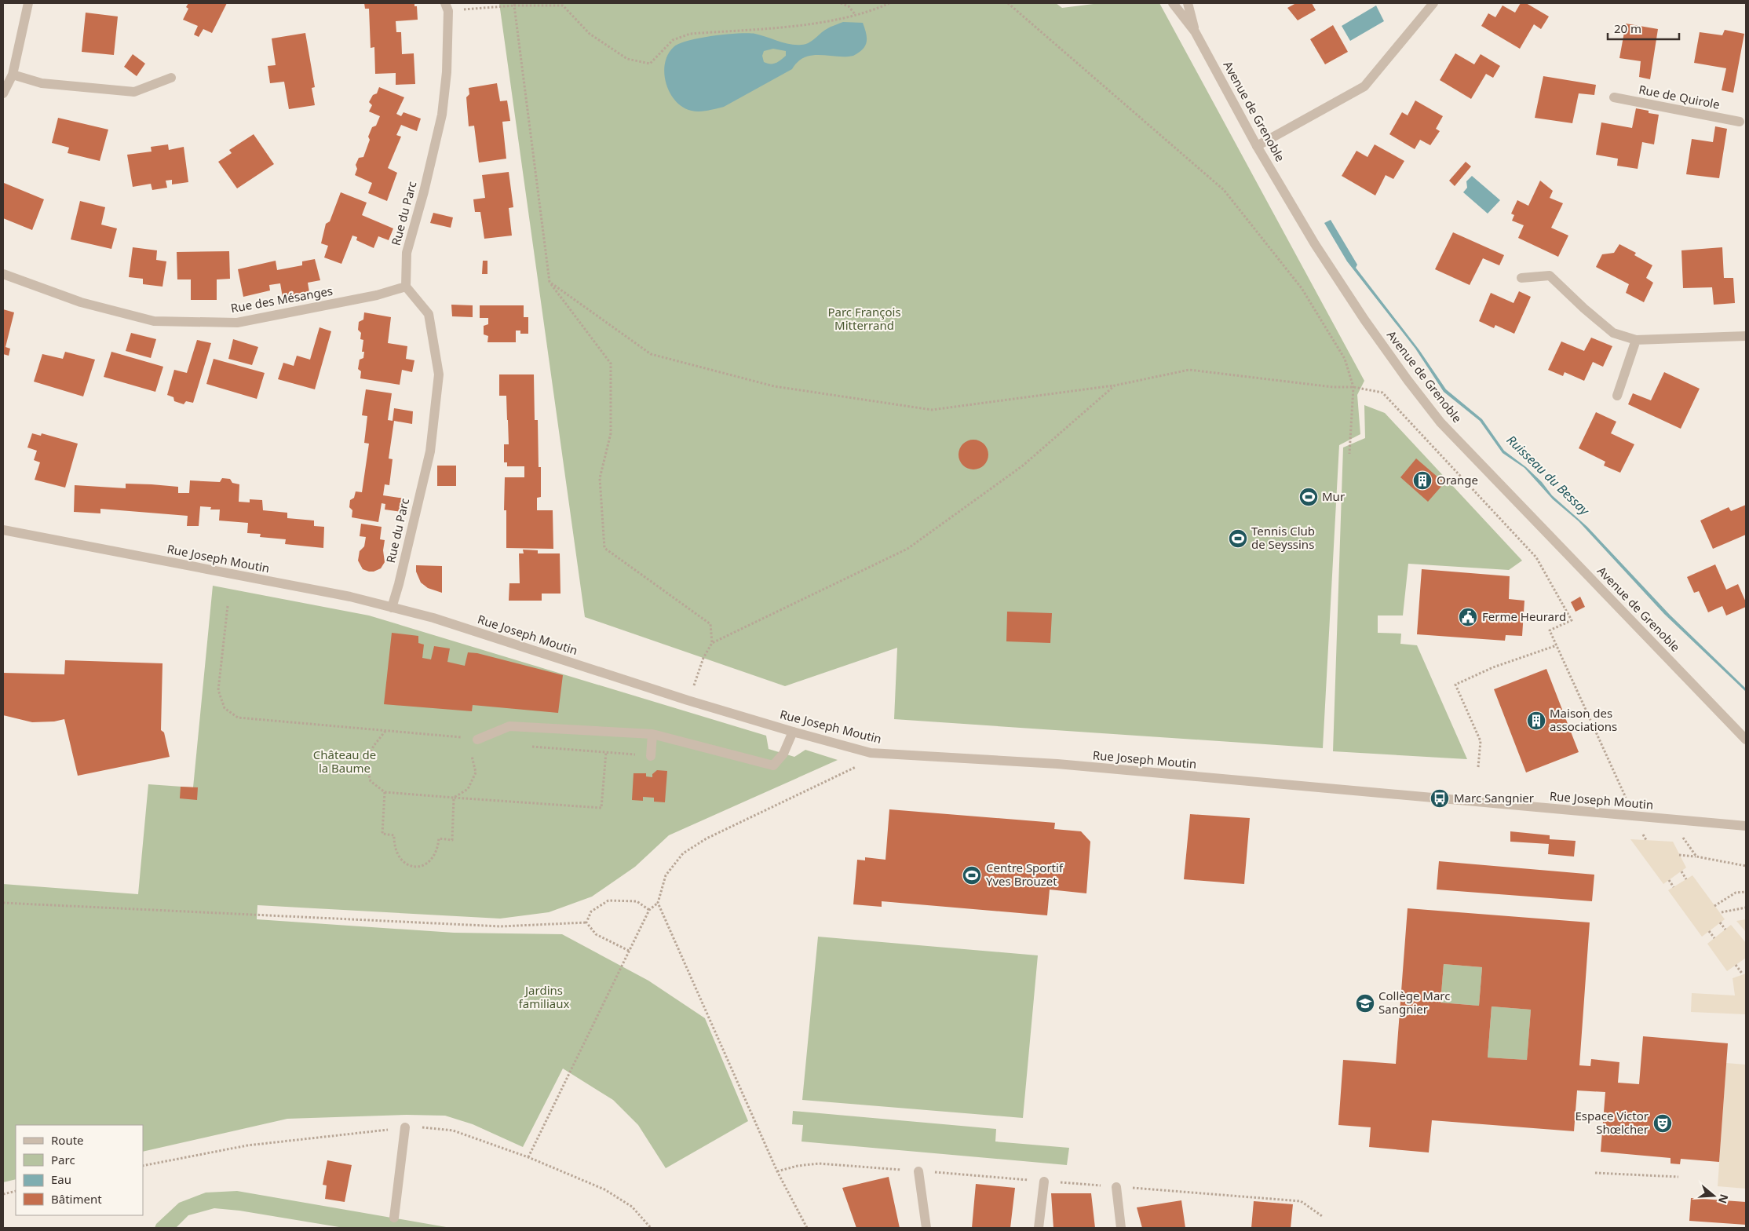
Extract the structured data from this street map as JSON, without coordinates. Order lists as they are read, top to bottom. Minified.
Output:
{"streets":{"street":["Rue de Quirole","Avenue de Grenoble","Rue du Parc","Rue des Mésanges","Rue Joseph Moutin"]},"crossings":[["Rue du Parc","Rue des Mésanges"],["Rue du Parc","Rue Joseph Moutin"]],"water":["Ruisseau du Bessay"],"parks":["Parc François Mitterrand","Château de la Baume","Jardins familiaux"],"places":{"building":["Orange","Maison des associations"],"sports":["Mur","Tennis Club de Seyssins","Centre Sportif Yves Brouzet"],"public building":["Ferme Heurard"],"bus stop":["Marc Sangnier"],"school or university":["Collège Marc Sangnier"],"theatre":["Espace Victor Shœlcher"]},"legend":["Route","Parc","Eau","Bâtiment"],"scale_bar":"20 m","north":"right"}
